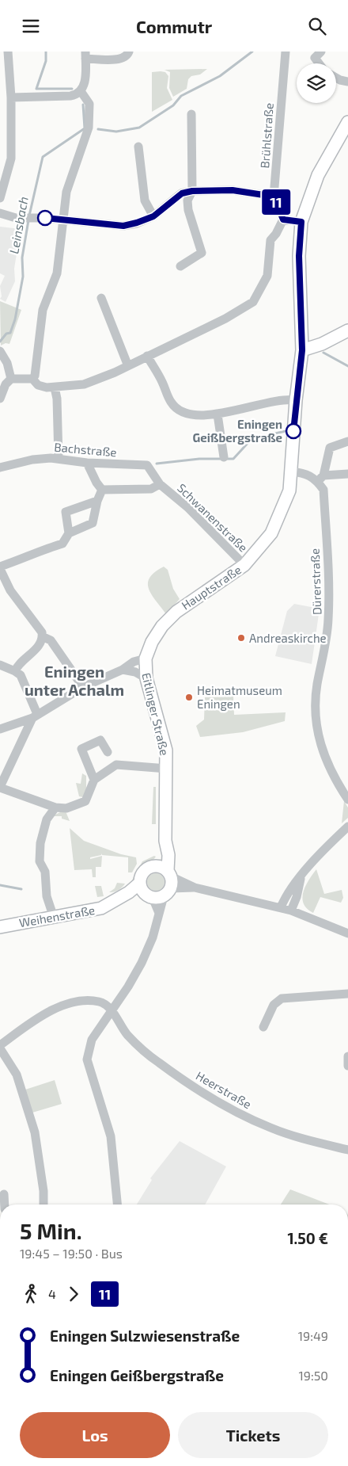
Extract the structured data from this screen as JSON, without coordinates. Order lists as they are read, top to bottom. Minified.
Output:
{"streets":{"main road":["Hauptstraße","Eitlinger Straße","Weihenstraße"],"street":["Brühlstraße","Bachstraße","Schwanenstraße","Dürerstraße","Heerstraße"]},"crossings":[["Bachstraße","Schwanenstraße"],["Schwanenstraße","Hauptstraße"],["Hauptstraße","Eitlinger Straße"],["Eitlinger Straße","Weihenstraße"],["Eitlinger Straße","Heerstraße"]],"districts":["Eningen unter Achalm"],"water":["Leinsbach"],"places":["Eningen Geißbergstraße","Andreaskirche","Heimatmuseum Eningen"],"lines":["bus line 11"],"page":{"header":"Commutr","on_map":"11","heading":["5 Min.","19:45 – 19:50 · Bus","1.50 €"],"legs":["4","11"],"list":[{"name":"Eningen Sulzwiesenstraße","value":"19:49"},{"name":"Eningen Geißbergstraße","value":"19:50"}],"buttons":["Los","Tickets"]}}
